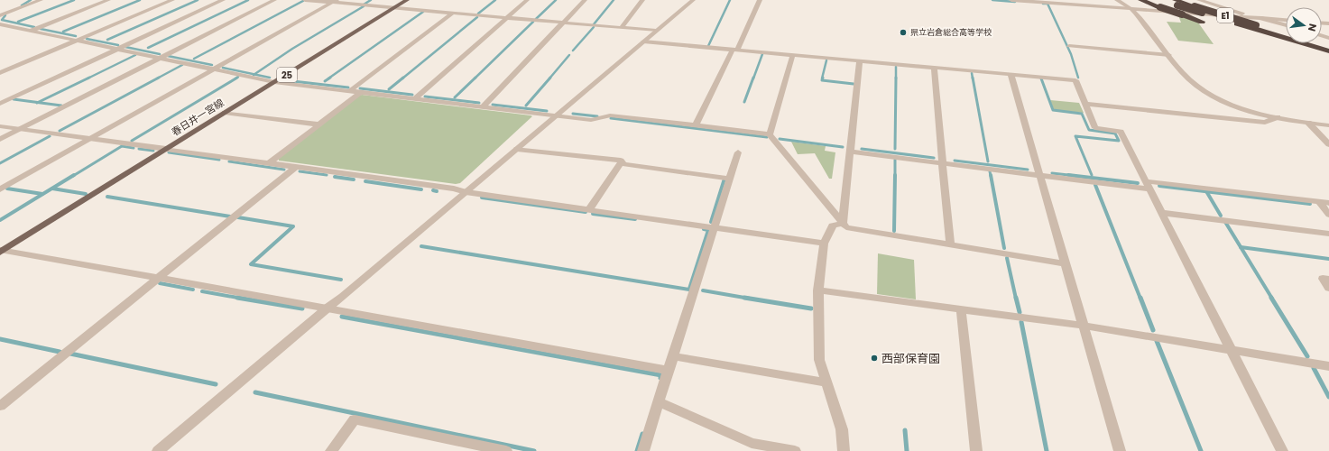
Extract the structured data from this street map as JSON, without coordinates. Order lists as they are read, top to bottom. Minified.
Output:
{"streets":{"highway":["E1"],"main road":["25","春日井一宮線"]},"places":["県立岩倉総合高等学校","西部保育園"],"north":"right"}
